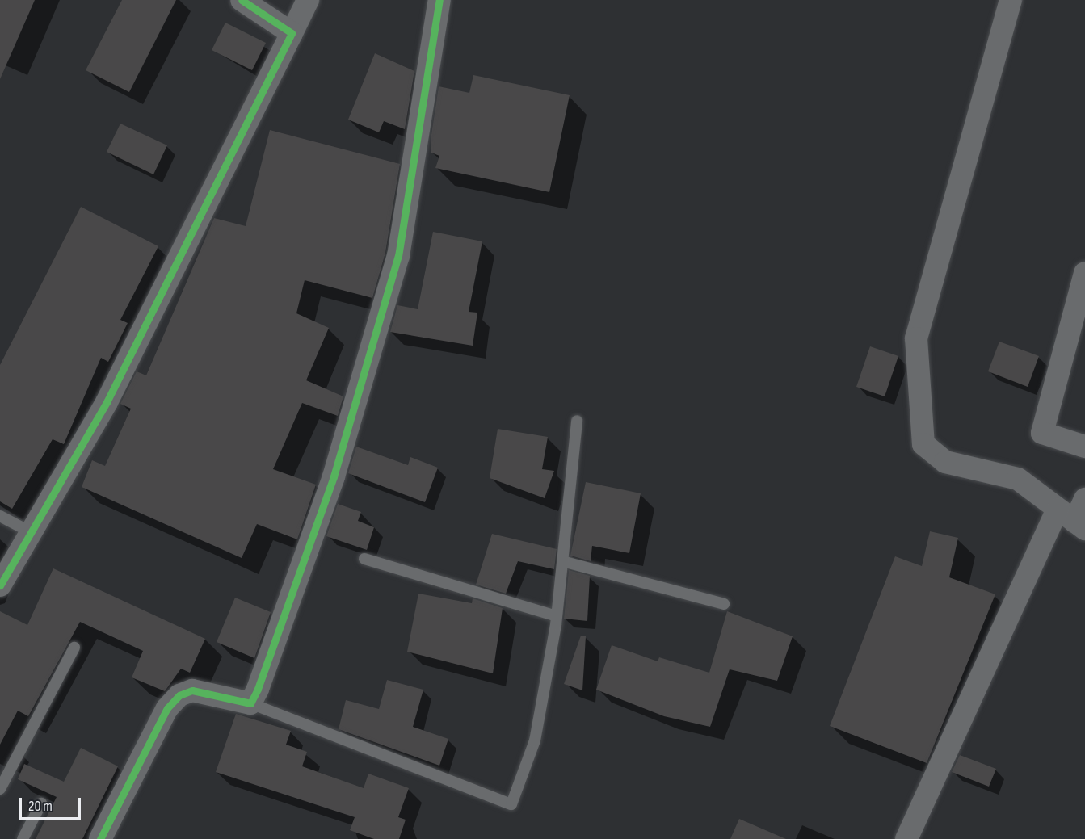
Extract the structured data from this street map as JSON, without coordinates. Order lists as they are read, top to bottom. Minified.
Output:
{"scale_bar":"20 m"}
